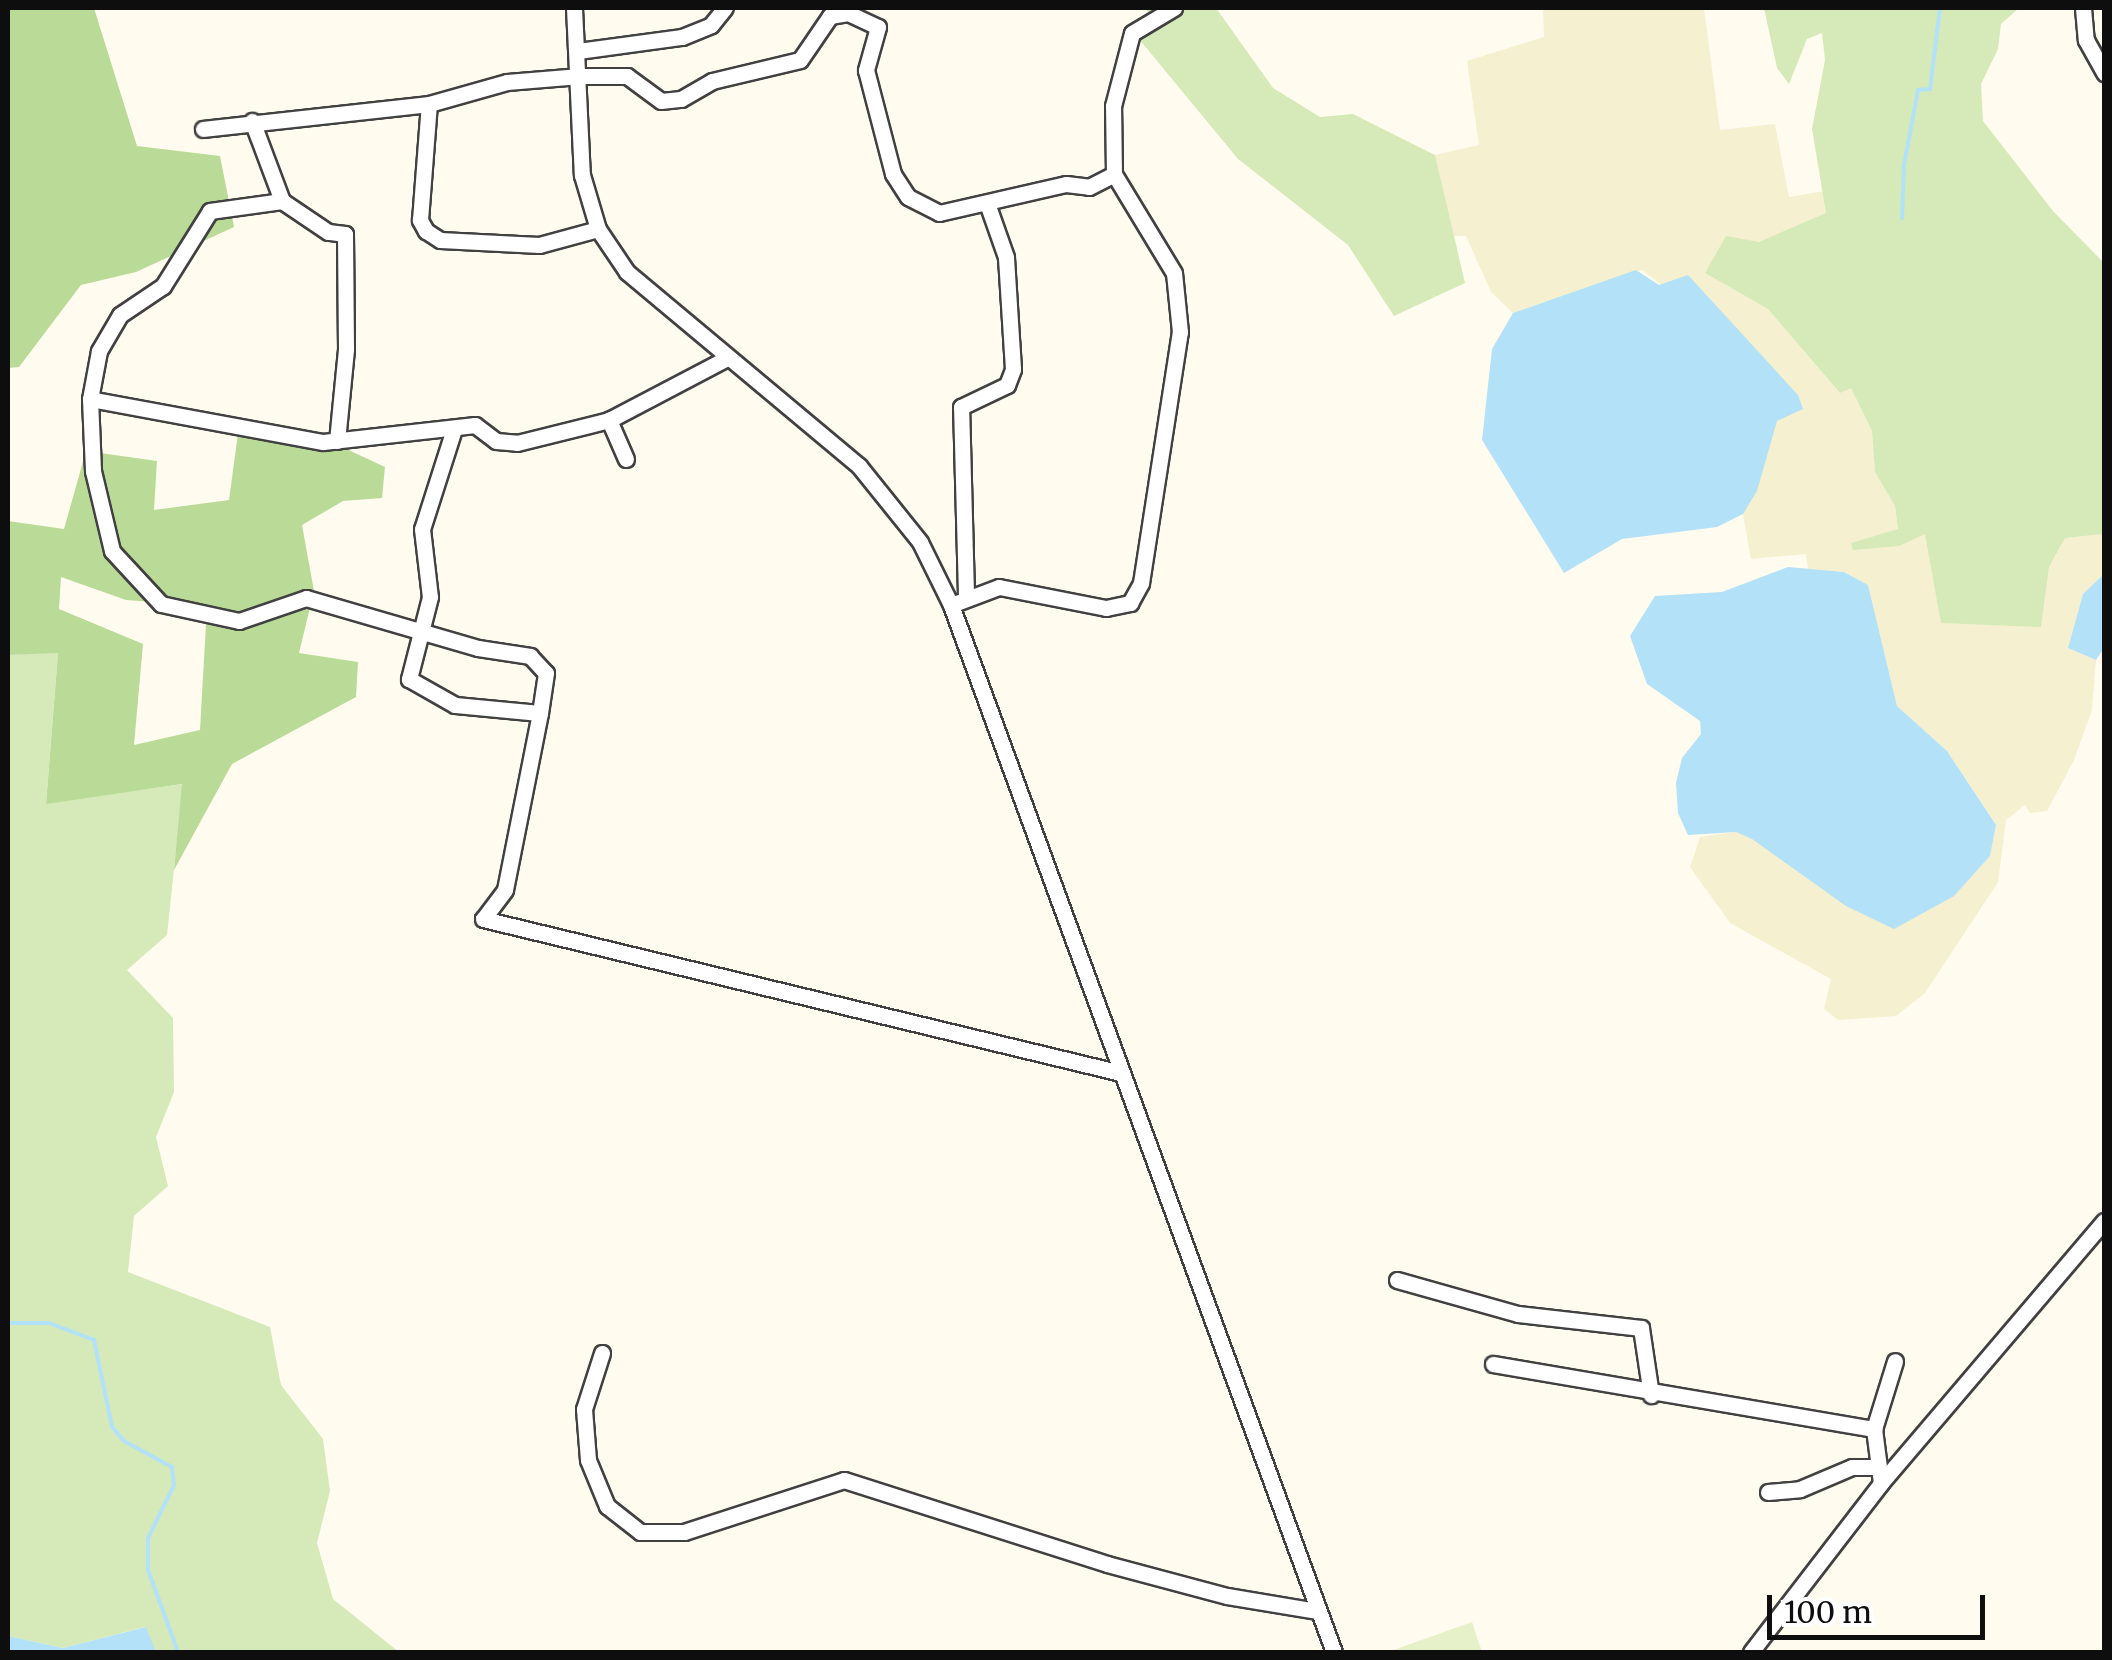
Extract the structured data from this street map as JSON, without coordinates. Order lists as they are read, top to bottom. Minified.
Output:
{"scale_bar":"100 m"}
